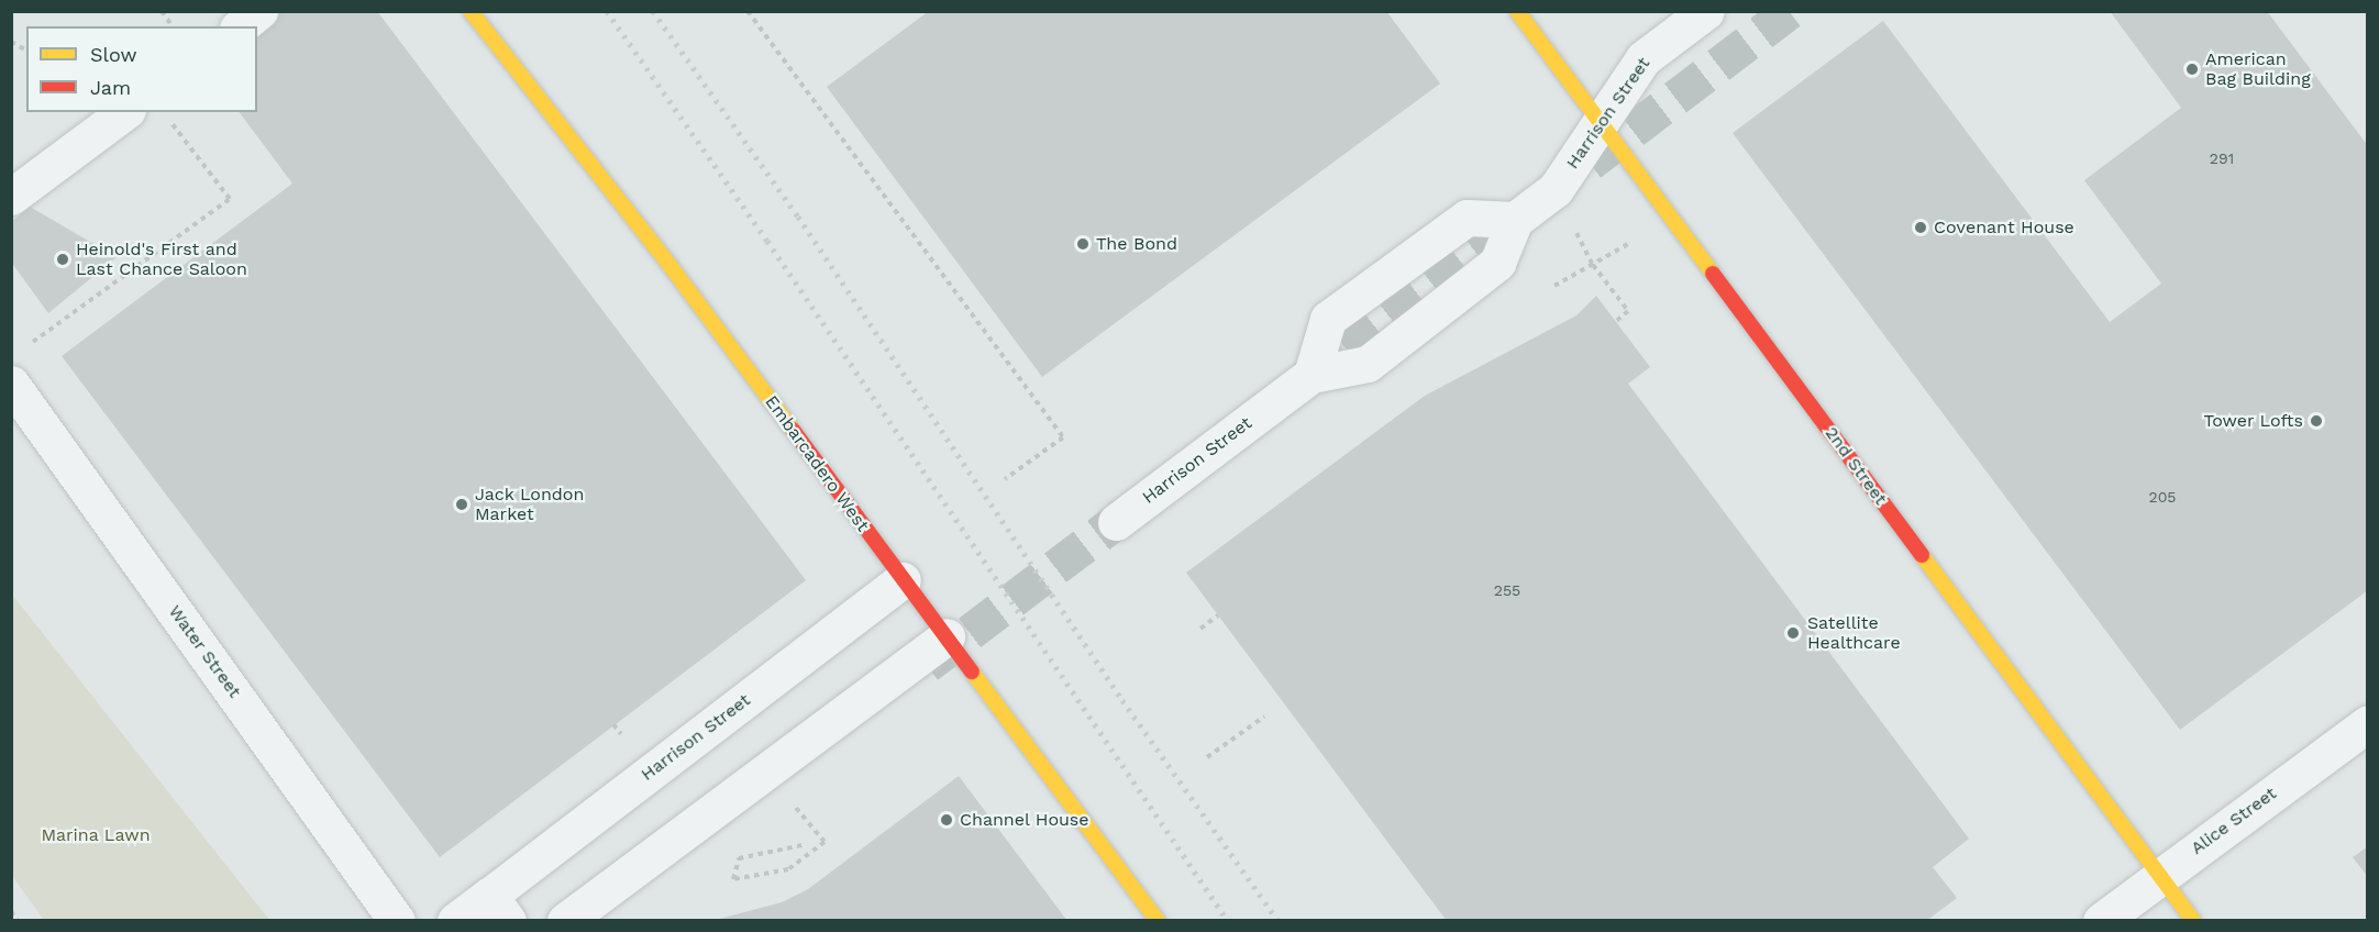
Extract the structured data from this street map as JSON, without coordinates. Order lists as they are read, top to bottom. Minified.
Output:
{"streets":{"street":["Harrison Street","Embarcadero West","2nd Street","Water Street","Alice Street"]},"crossings":[["Harrison Street","Embarcadero West"],["Harrison Street","2nd Street"],["2nd Street","Alice Street"]],"parks":["Marina Lawn"],"places":["American Bag Building","Covenant House","The Bond","Heinold's First and Last Chance Saloon","Tower Lofts","Jack London Market","Satellite Healthcare","Channel House"],"house_numbers":["291","205","255"],"legend":["Slow","Jam"]}
